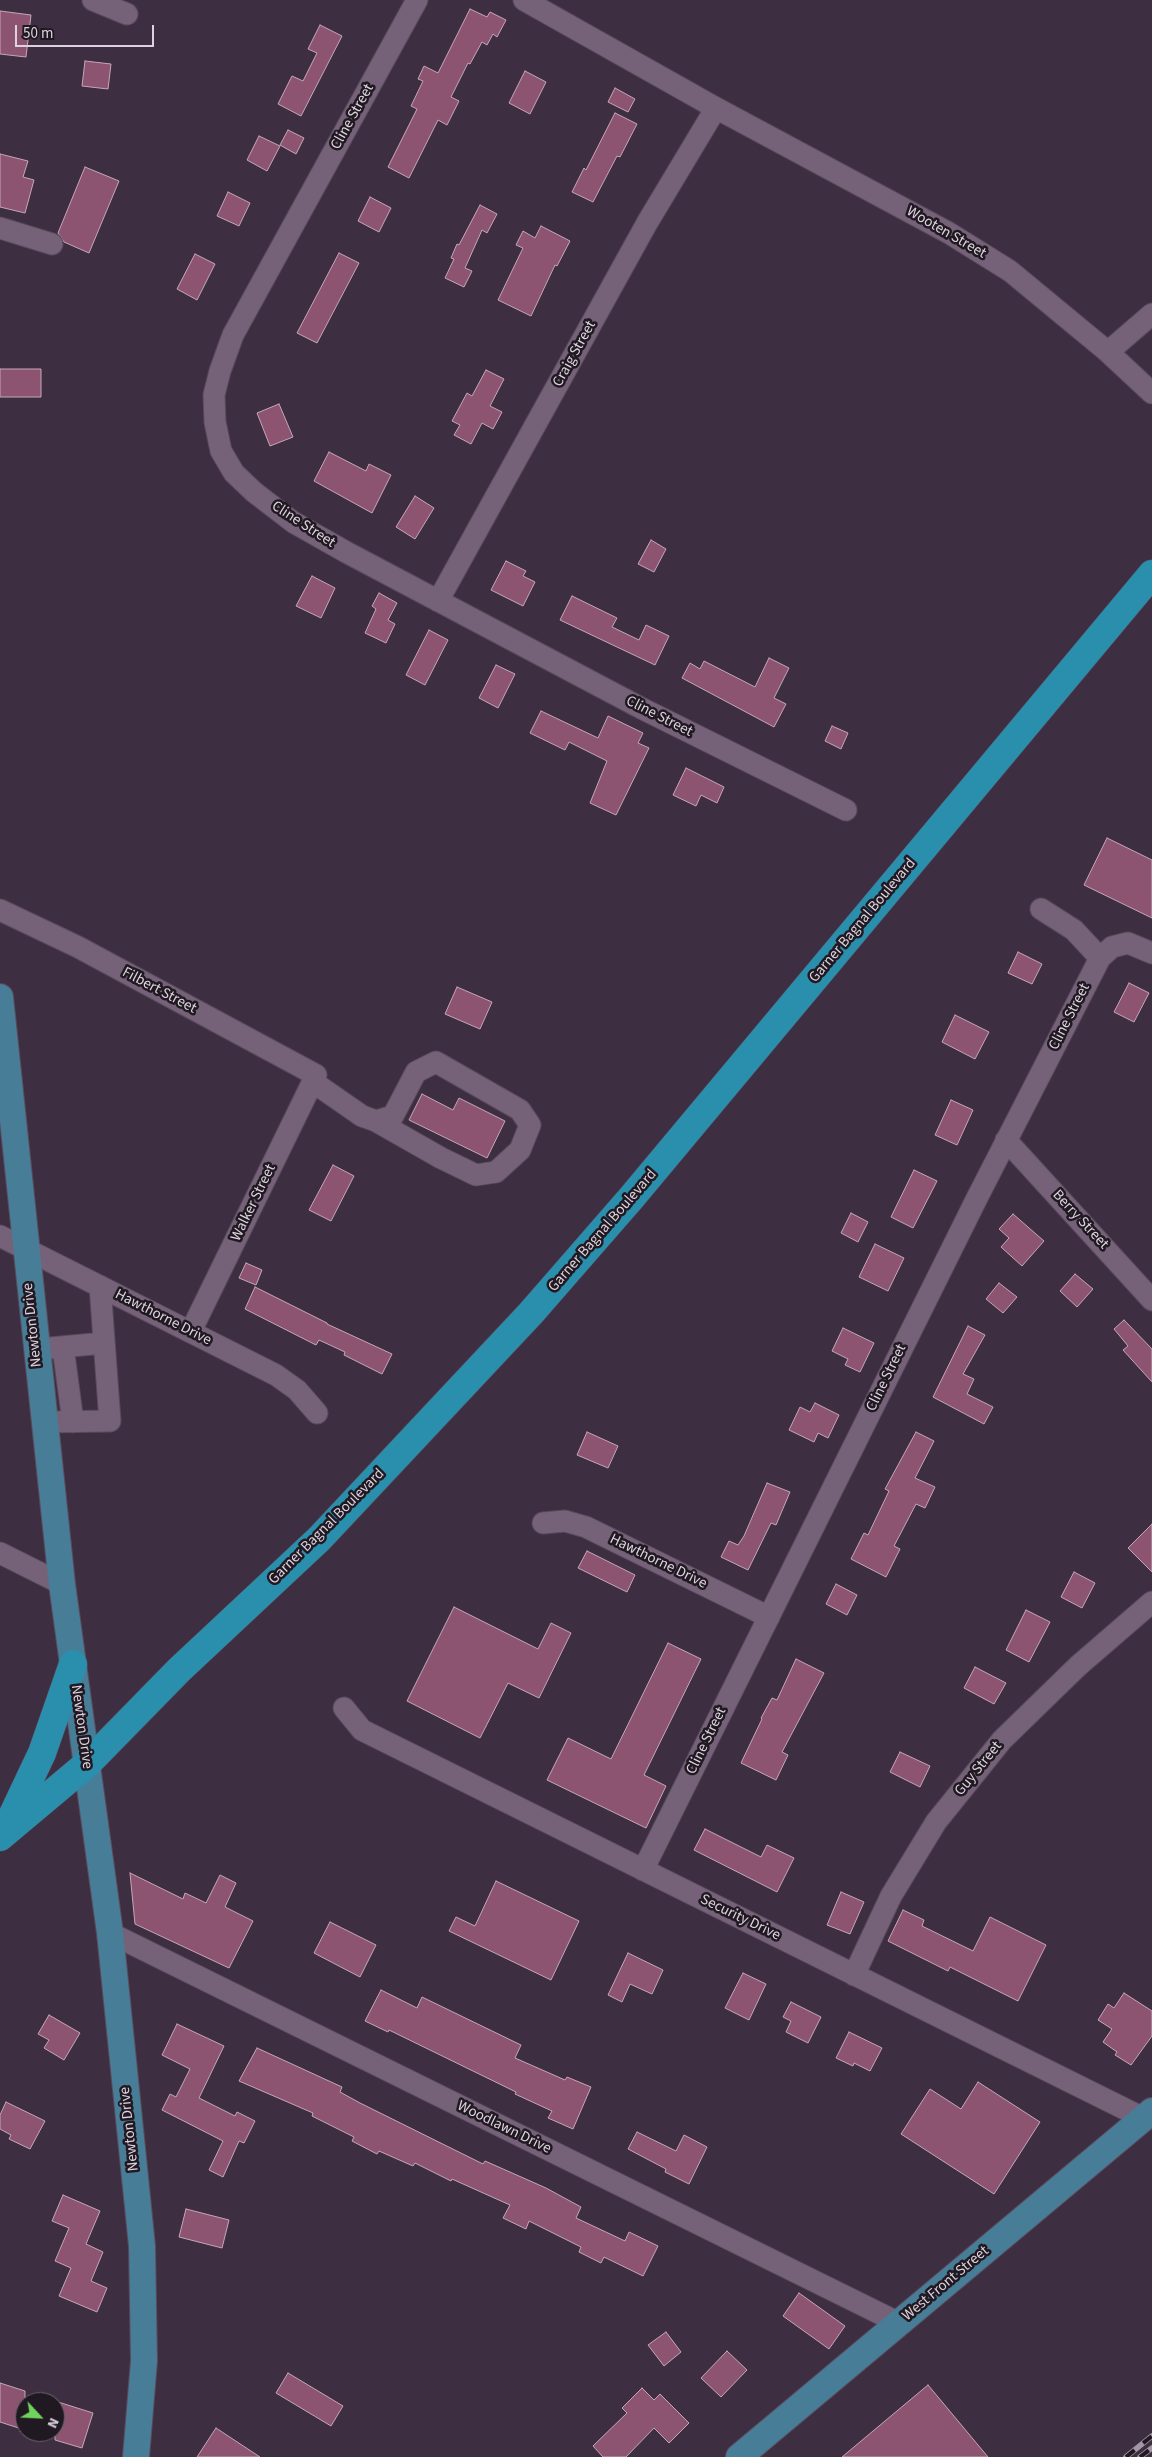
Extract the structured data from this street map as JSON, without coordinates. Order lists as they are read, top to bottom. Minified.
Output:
{"streets":{"highway":["Garner Bagnal Boulevard"],"main road":["Newton Drive","West Front Street"],"street":["Cline Street","Wooten Street","Craig Street","Filbert Street","Walker Street","Berry Street","Hawthorne Drive","Guy Street","Security Drive","Woodlawn Drive"]},"crossings":[["Cline Street","Craig Street"],["Cline Street","Berry Street"],["Cline Street","Hawthorne Drive"],["Cline Street","Security Drive"],["Wooten Street","Craig Street"],["Garner Bagnal Boulevard","Newton Drive"],["Filbert Street","Walker Street"],["Walker Street","Hawthorne Drive"],["Hawthorne Drive","Newton Drive"],["Newton Drive","Woodlawn Drive"],["Guy Street","Security Drive"],["Security Drive","West Front Street"],["Woodlawn Drive","West Front Street"]],"scale_bar":"50 m","north":"bottom right"}
